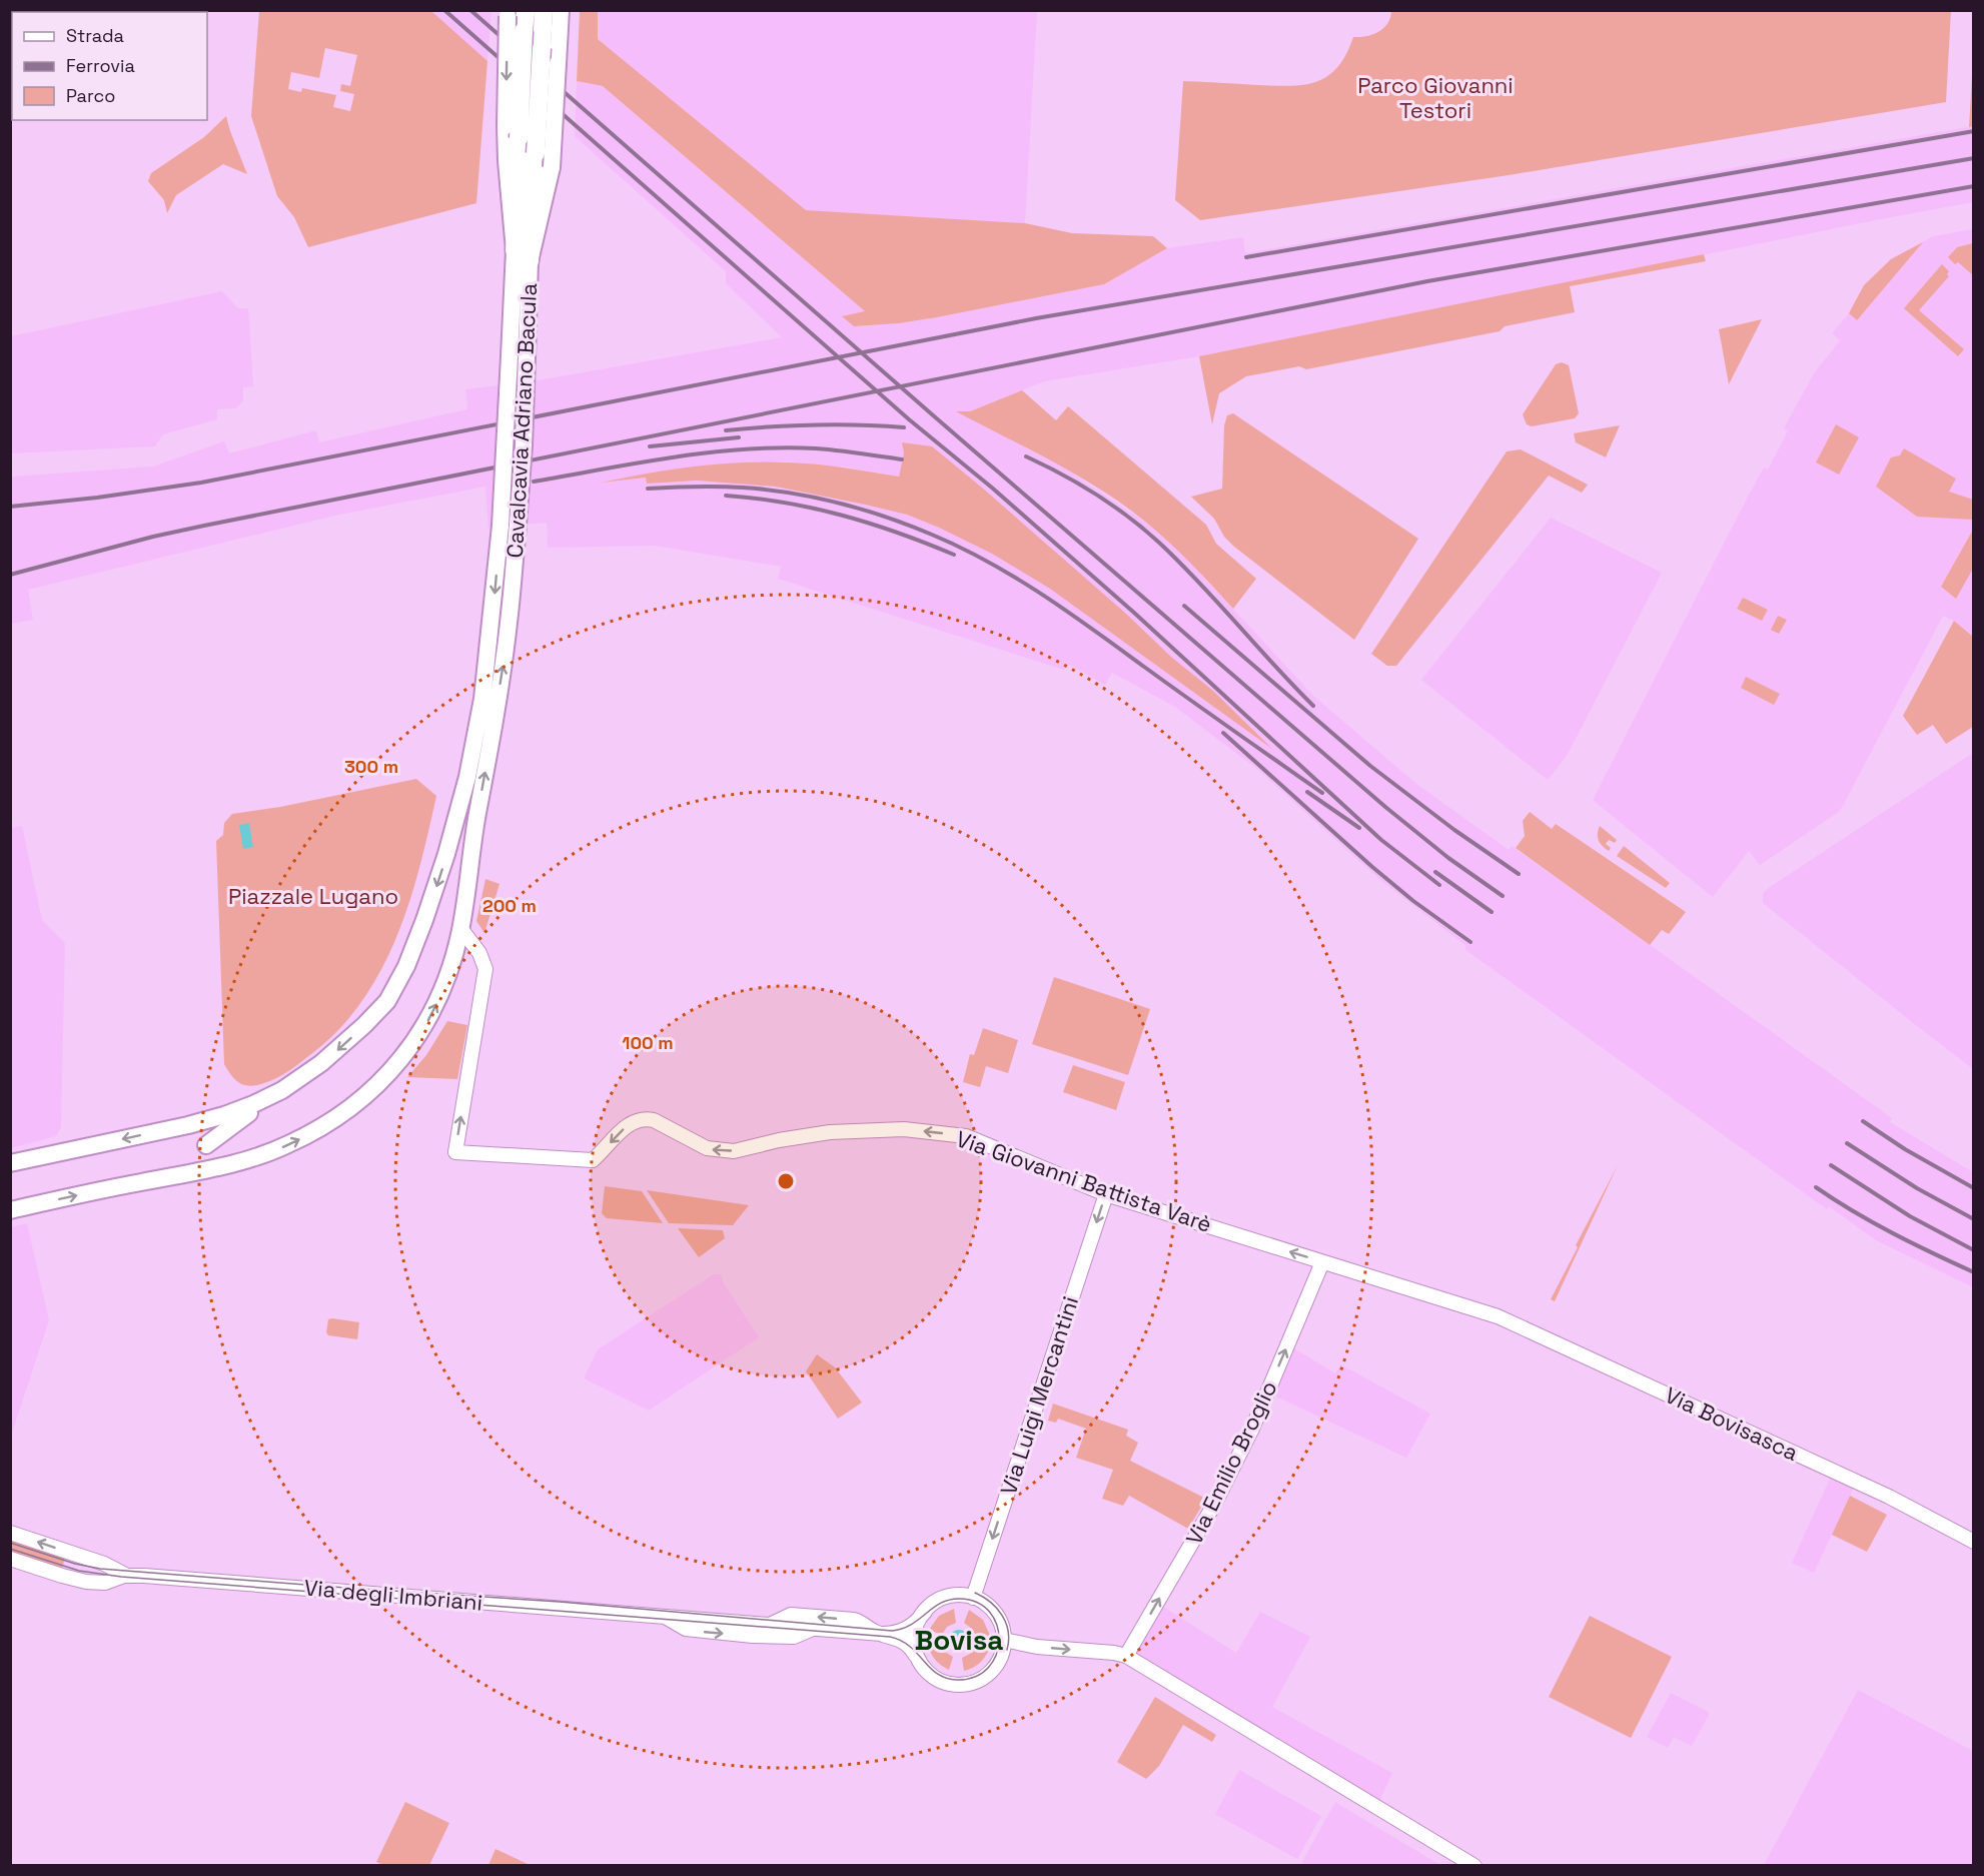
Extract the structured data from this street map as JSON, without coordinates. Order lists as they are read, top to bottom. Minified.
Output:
{"streets":{"highway":["Cavalcavia Adriano Bacula"],"street":["Via Giovanni Battista Varè","Via Luigi Mercantini","Via Bovisasca","Via Emilio Broglio","Via degli Imbriani"]},"crossings":[["Cavalcavia Adriano Bacula","Via Giovanni Battista Varè"],["Via Giovanni Battista Varè","Via Luigi Mercantini"],["Via Giovanni Battista Varè","Via Bovisasca"],["Via Giovanni Battista Varè","Via Emilio Broglio"],["Via Luigi Mercantini","Via degli Imbriani"]],"one_way":["Via Giovanni Battista Varè","Via Luigi Mercantini","Via Emilio Broglio"],"districts":["Bovisa"],"parks":["Parco Giovanni Testori","Piazzale Lugano"],"legend":["Strada","Ferrovia","Parco"],"rings":["300 m","200 m","100 m"]}
